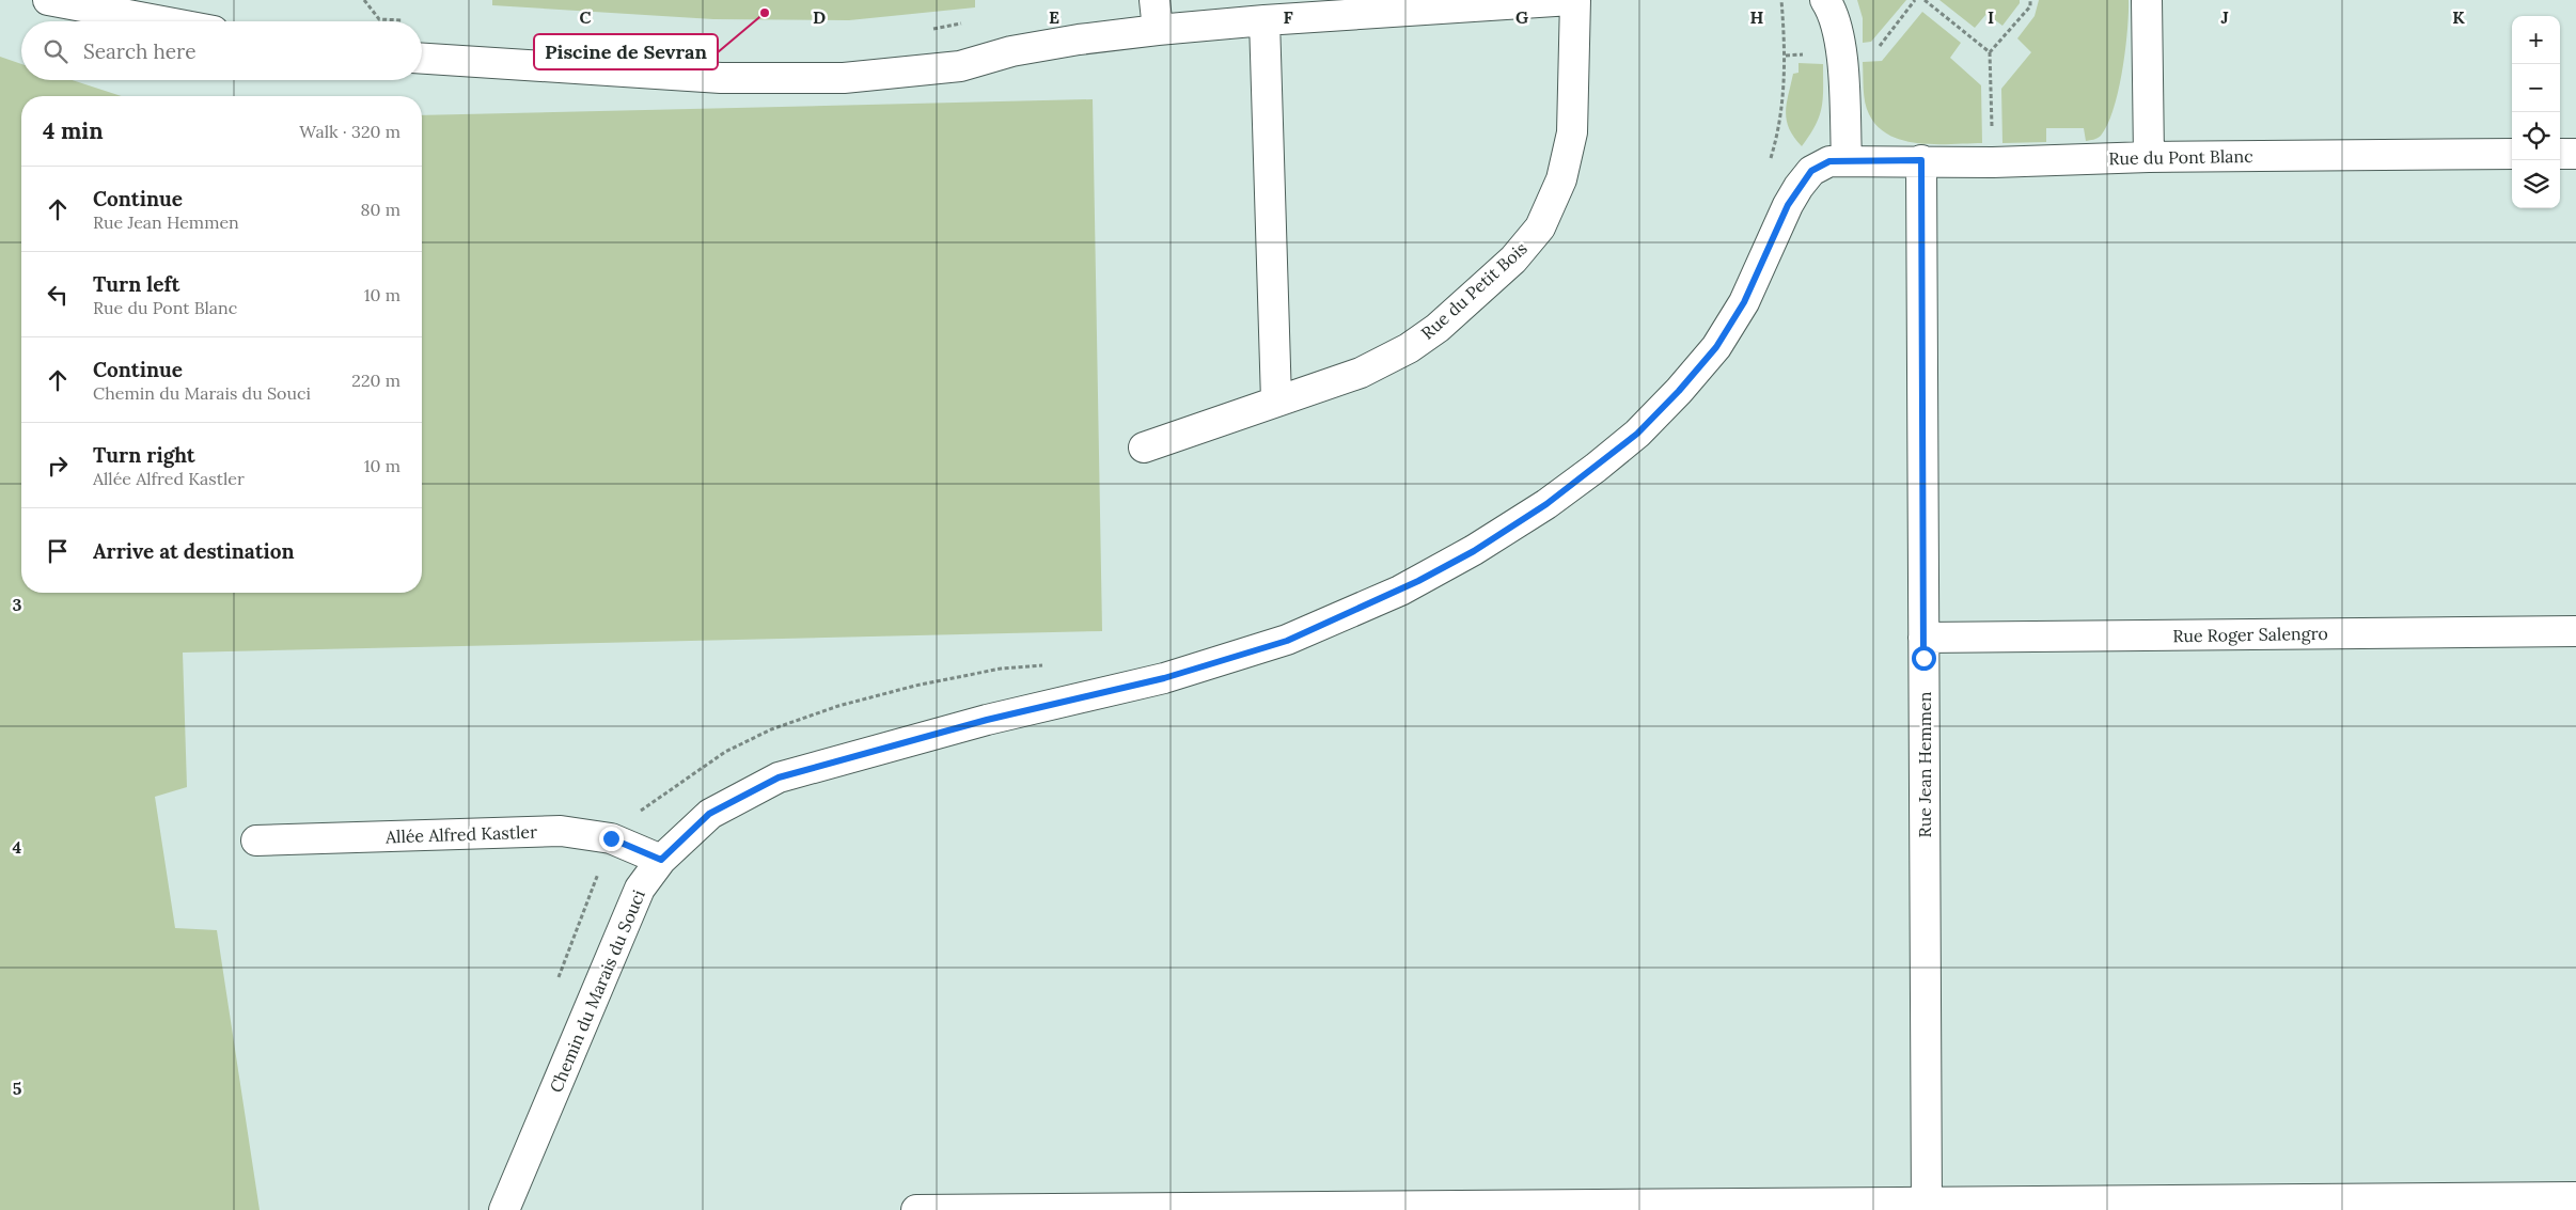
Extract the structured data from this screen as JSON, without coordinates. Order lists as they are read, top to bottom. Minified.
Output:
{"streets":{"street":["Rue du Pont Blanc","Rue du Petit Bois","Rue Roger Salengro","Rue Jean Hemmen","Allée Alfred Kastler","Chemin du Marais du Souci"]},"crossings":[["Rue du Pont Blanc","Rue Jean Hemmen"],["Rue du Pont Blanc","Chemin du Marais du Souci"],["Rue Roger Salengro","Rue Jean Hemmen"],["Allée Alfred Kastler","Chemin du Marais du Souci"]],"places":["Piscine de Sevran"],"page":{"map_buttons":["+","−"],"search":"Search here","heading":["4 min","Walk · 320 m"],"list":[["Continue","Rue Jean Hemmen","80 m"],["Turn left","Rue du Pont Blanc","10 m"],["Continue","Chemin du Marais du Souci","220 m"],["Turn right","Allée Alfred Kastler","10 m"],"Arrive at destination"]},"grid":{"columns":["C","D","E","F","G","H","I","J","K"],"rows":["3","4","5"]}}
